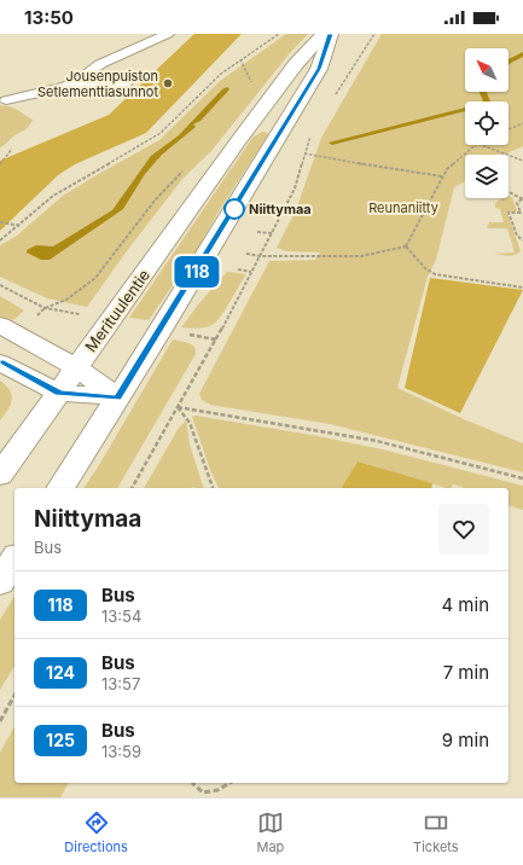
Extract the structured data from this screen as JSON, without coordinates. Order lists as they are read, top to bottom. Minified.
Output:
{"streets":{"main road":["Merituulentie"]},"parks":["Reunaniitty"],"places":["Jousenpuiston Setlementtiasunnot","Niittymaa"],"lines":["bus line 118"],"north":"top left","page":{"status":"13:50","on_map":"118","heading":["Niittymaa","Bus"],"list":[{"mark":"118","name":"Bus","note":"13:54","value":"4 min"},{"mark":"124","name":"Bus","note":"13:57","value":"7 min"},{"mark":"125","name":"Bus","note":"13:59","value":"9 min"}],"tabs":["Directions","Map","Tickets"]}}
